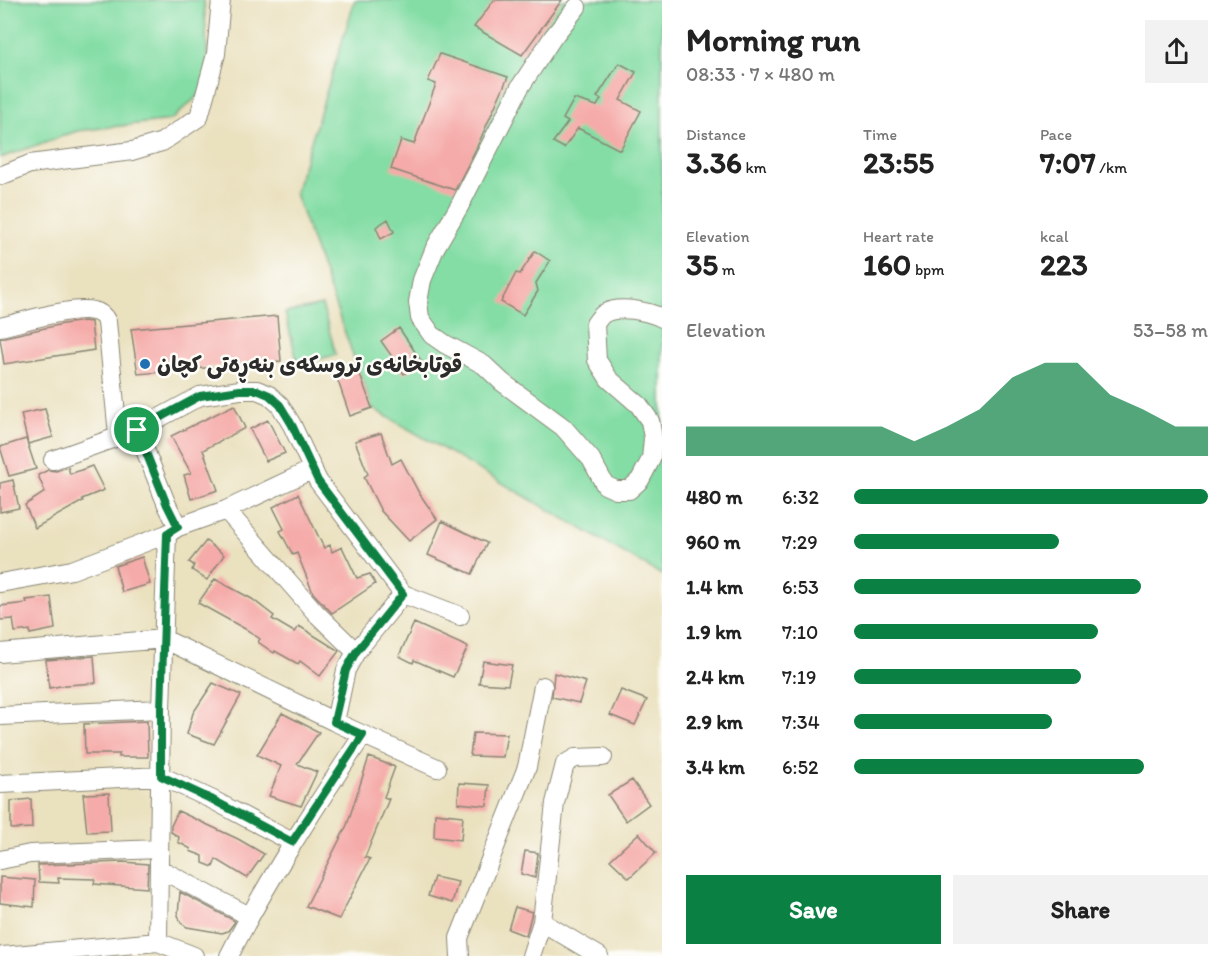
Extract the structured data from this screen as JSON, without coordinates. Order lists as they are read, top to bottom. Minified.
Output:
{"places":["قوتابخانەی تروسکەی بنەڕەتی کچان"],"page":{"heading":["Morning run","08:33 · 7 × 480 m"],"stats":[["Distance","3.36 km"],["Time","23:55"],["Pace","7:07 /km"],["Elevation","35 m"],["Heart rate","160 bpm"],["kcal","223"]],"chart":["Elevation","53–58 m"],"list":[{"name":"480 m","note":"6:32"},{"name":"960 m","note":"7:29"},{"name":"1.4 km","note":"6:53"},{"name":"1.9 km","note":"7:10"},{"name":"2.4 km","note":"7:19"},{"name":"2.9 km","note":"7:34"},{"name":"3.4 km","note":"6:52"}],"buttons":["Save","Share"]}}
